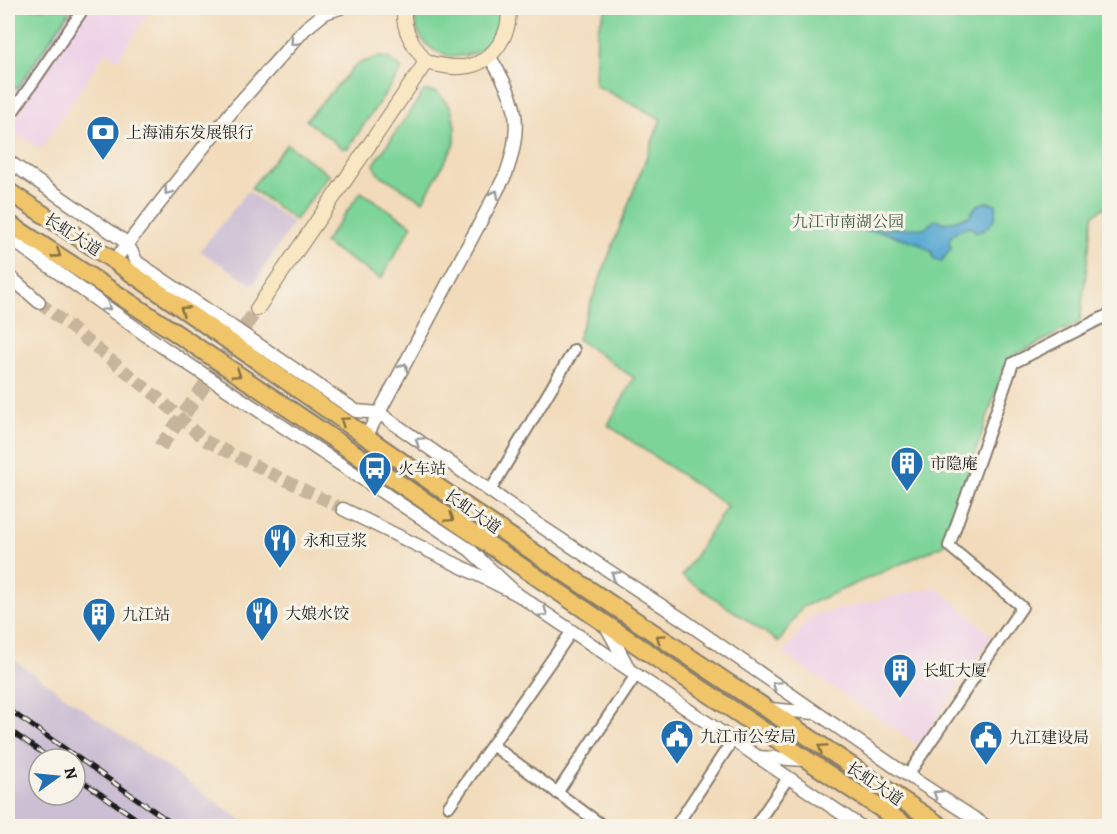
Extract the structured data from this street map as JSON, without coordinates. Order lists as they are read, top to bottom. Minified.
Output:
{"streets":{"highway":["长虹大道"]},"parks":["九江市南湖公园"],"places":{"bank":["上海浦东发展银行"],"building":["市隐庵","九江站","长虹大厦"],"bus stop":["火车站"],"restaurant":["永和豆浆","大娘水饺"],"public building":["九江市公安局","九江建设局"]},"north":"right"}
